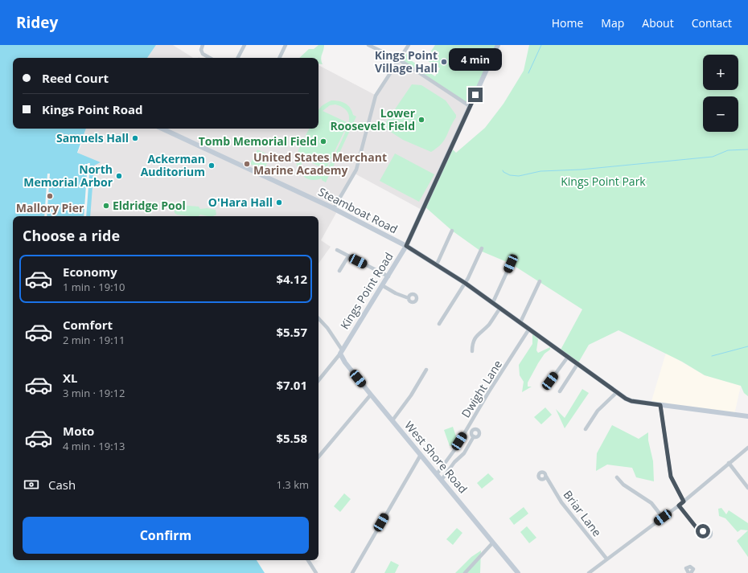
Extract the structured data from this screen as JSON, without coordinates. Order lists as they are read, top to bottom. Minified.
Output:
{"streets":{"street":["Steamboat Road","Kings Point Road","Dwight Lane","West Shore Road","Briar Lane"]},"crossings":[["Steamboat Road","Kings Point Road"],["Steamboat Road","Dwight Lane"],["Kings Point Road","West Shore Road"],["Dwight Lane","West Shore Road"]],"parks":["Kings Point Park"],"places":["Kings Point Village Hall","Lower Roosevelt Field","Samuels Hall","Tomb Memorial Field","United States Merchant Marine Academy","Ackerman Auditorium","North Memorial Arbor","Mallory Pier","O'Hara Hall","Eldridge Pool"],"page":{"header":"Ridey","nav":["Home","Map","About","Contact"],"bubble":"4 min","map_buttons":["+","−"],"banner":["Reed Court","Kings Point Road"],"heading":"Choose a ride","list":[{"name":"Economy","note":"1 min · 19:10","value":"$4.12"},{"name":"Comfort","note":"2 min · 19:11","value":"$5.57"},{"name":"XL","note":"3 min · 19:12","value":"$7.01"},{"name":"Moto","note":"4 min · 19:13","value":"$5.58"}],"pay":["Cash","1.3 km"],"buttons":"Confirm"}}
